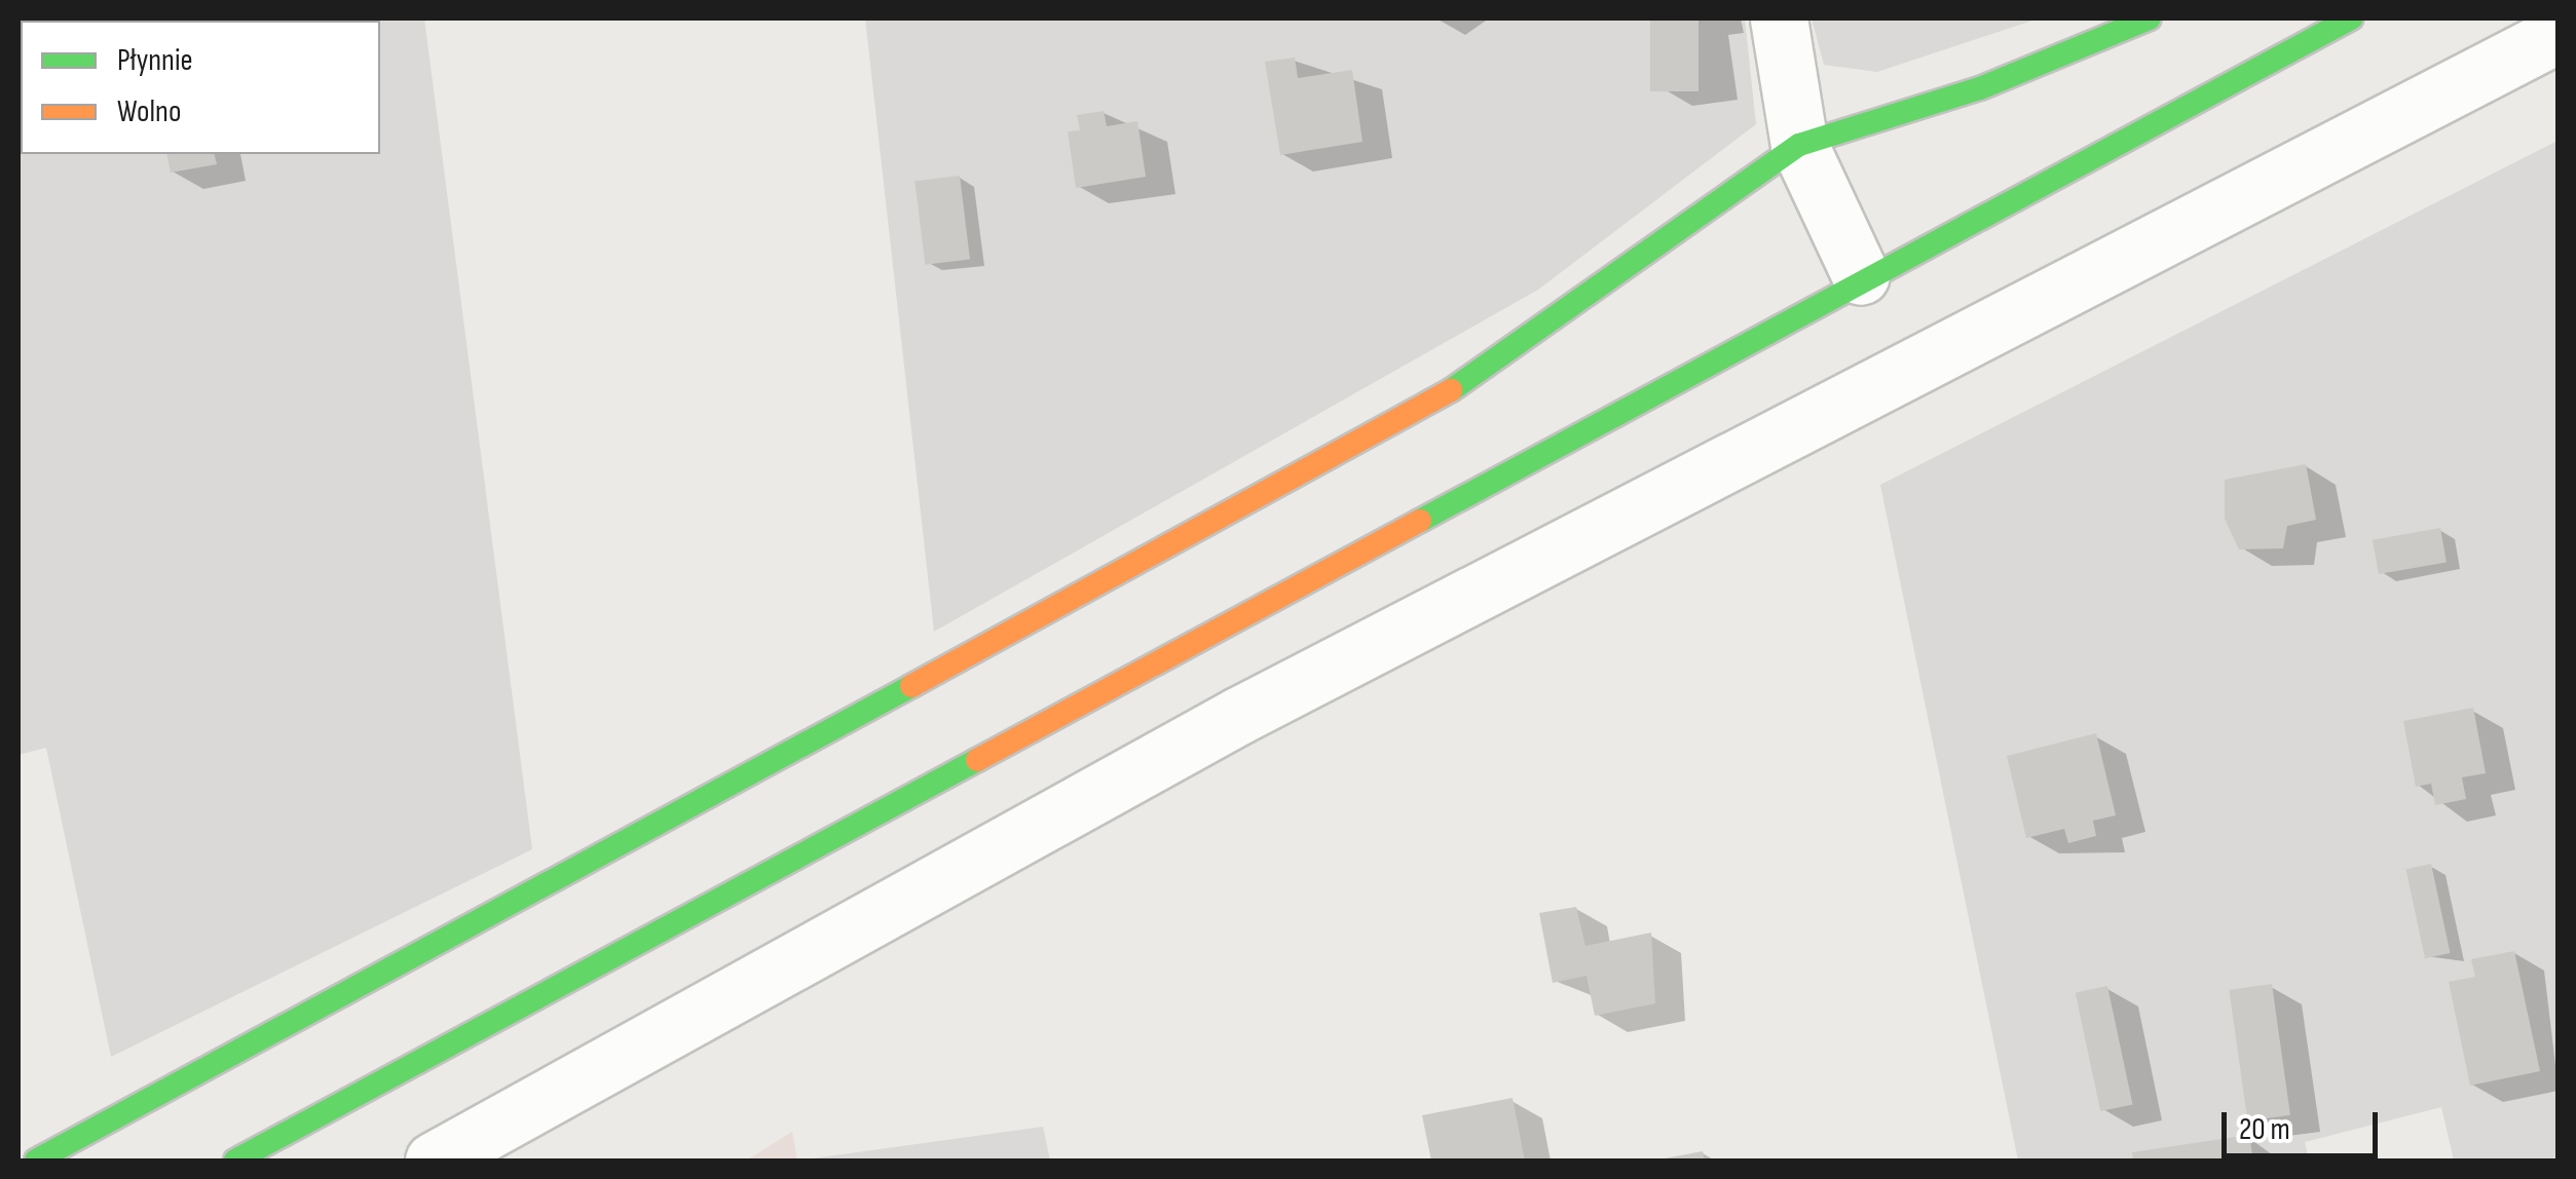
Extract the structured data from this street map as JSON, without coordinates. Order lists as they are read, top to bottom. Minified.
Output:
{"legend":["Płynnie","Wolno"],"scale_bar":"20 m"}
